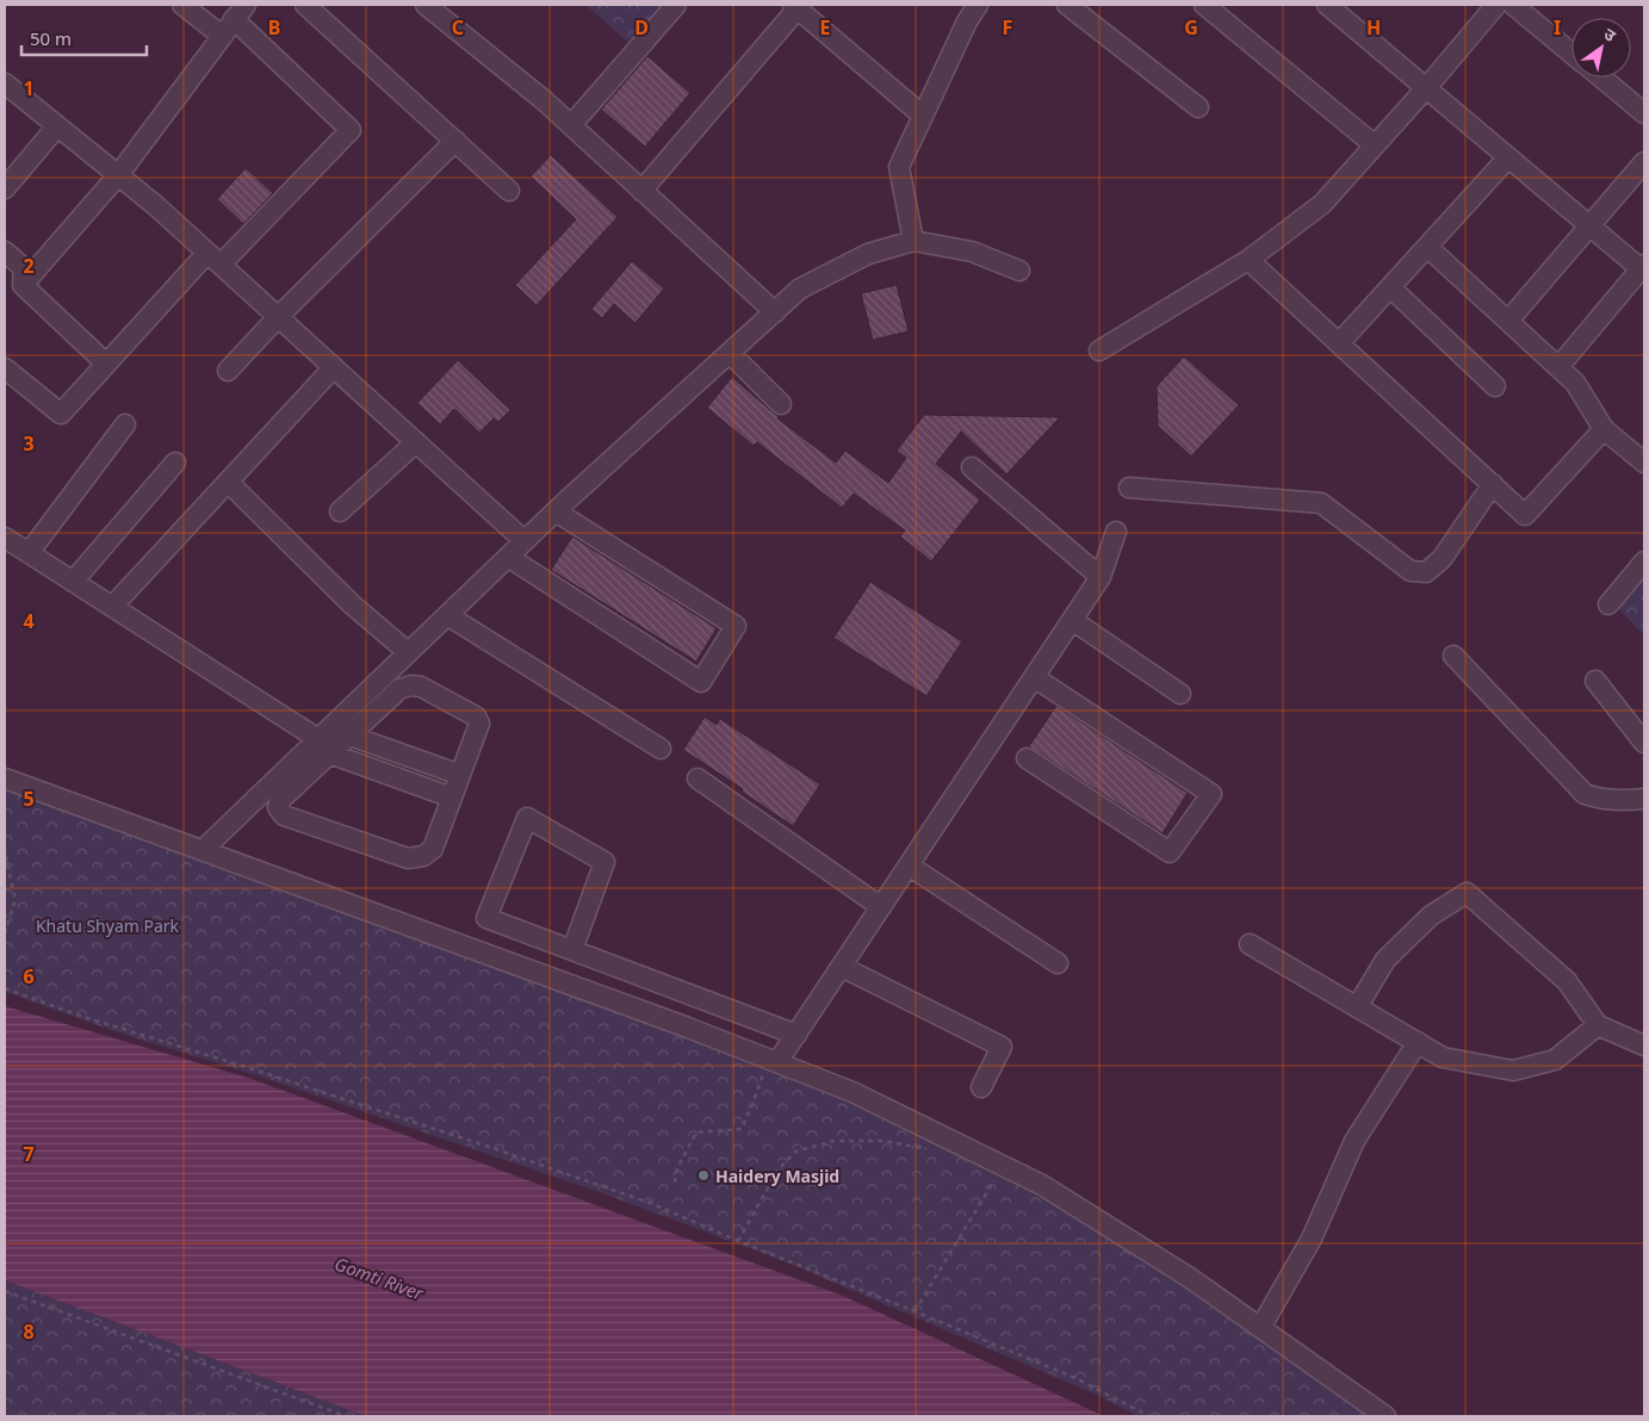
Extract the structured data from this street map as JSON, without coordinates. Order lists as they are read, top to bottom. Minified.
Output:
{"water":["Gomti River"],"parks":["Khatu Shyam Park"],"places":["Haidery Masjid"],"scale_bar":"50 m","north":"top right","grid":{"columns":["B","C","D","E","F","G","H","I"],"rows":["1","2","3","4","5","6","7","8"]}}
